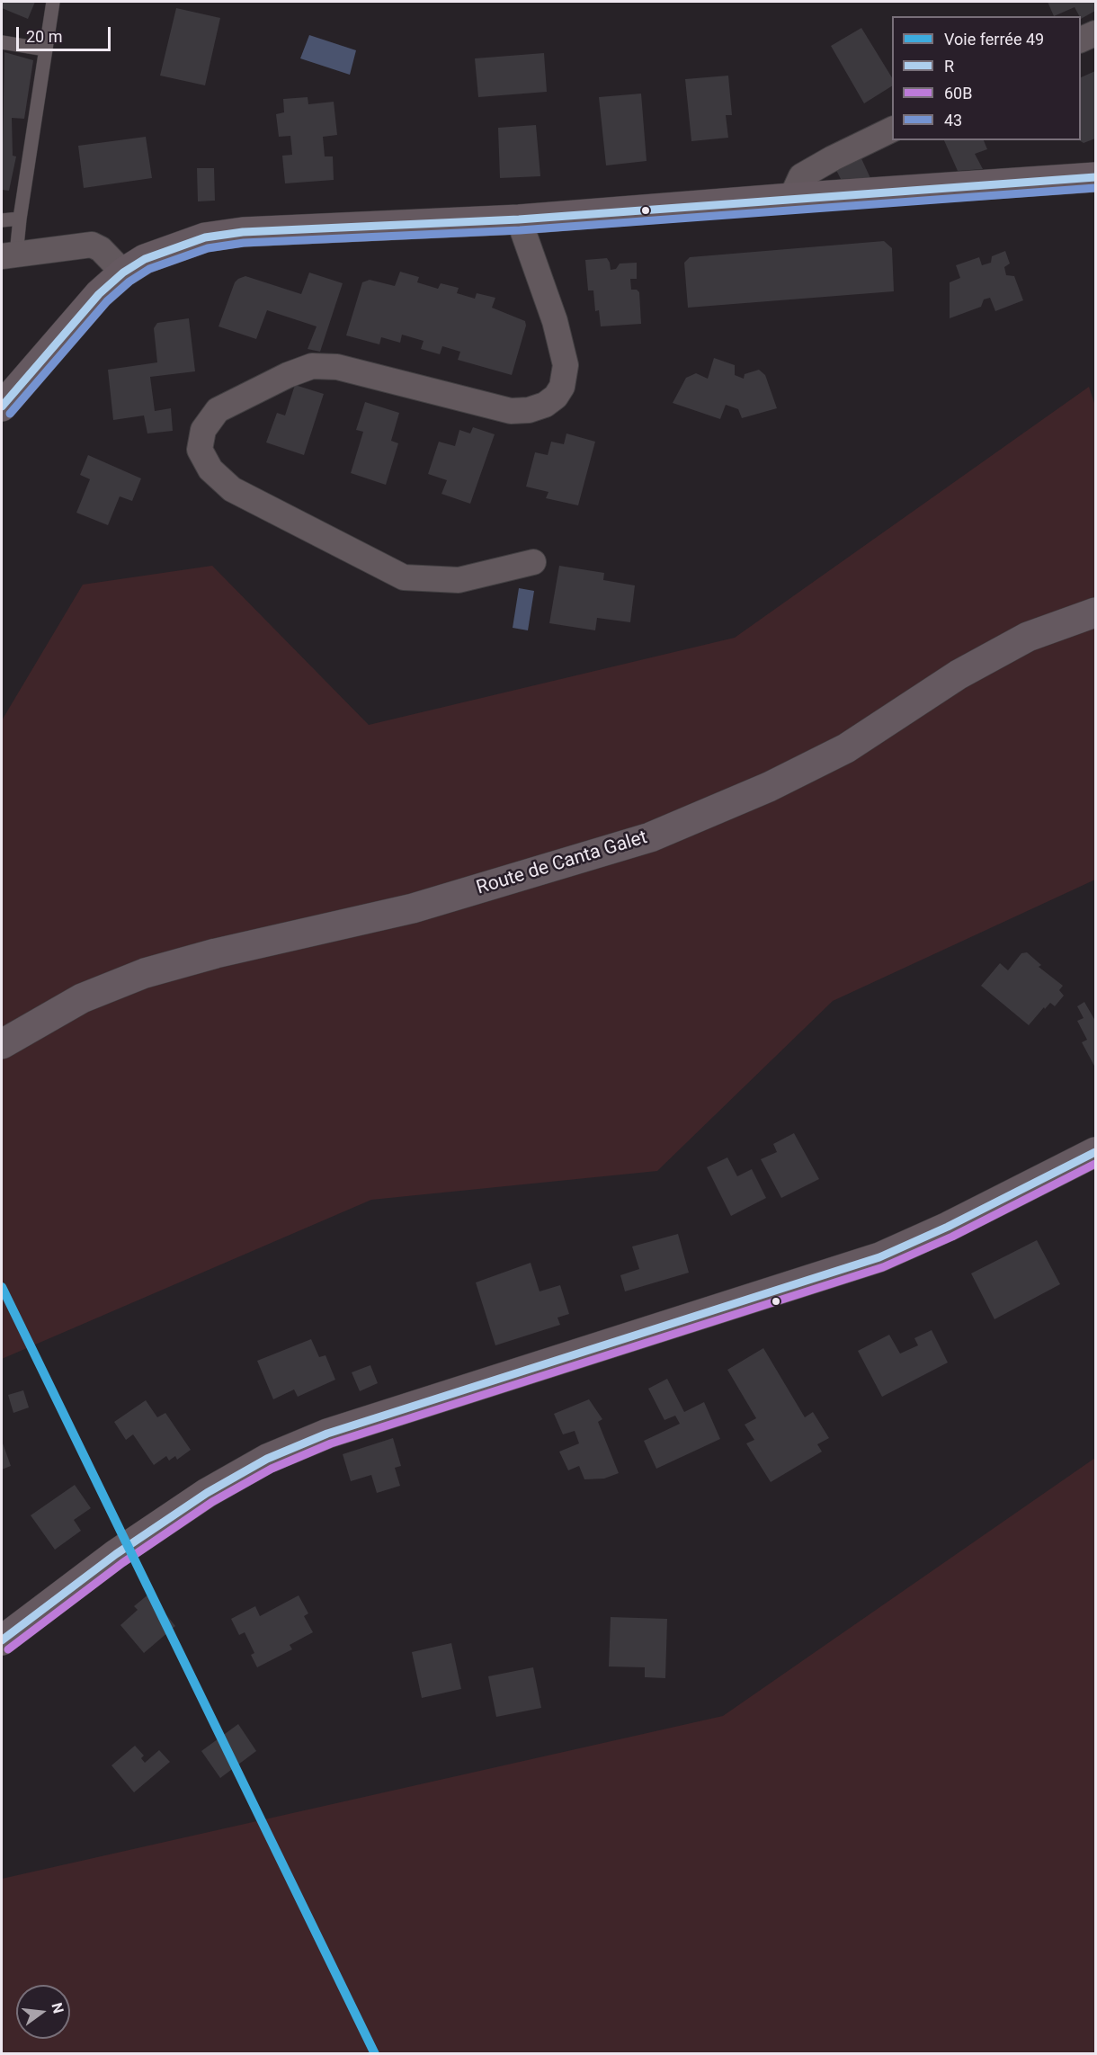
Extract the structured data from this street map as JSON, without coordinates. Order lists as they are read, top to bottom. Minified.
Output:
{"streets":{"street":["Route de Canta Galet"]},"lines":["transit line R","transit line 43","transit line 60B","rail line 49"],"legend":["Voie ferrée 49","R","60B","43"],"scale_bar":"20 m","north":"right"}
